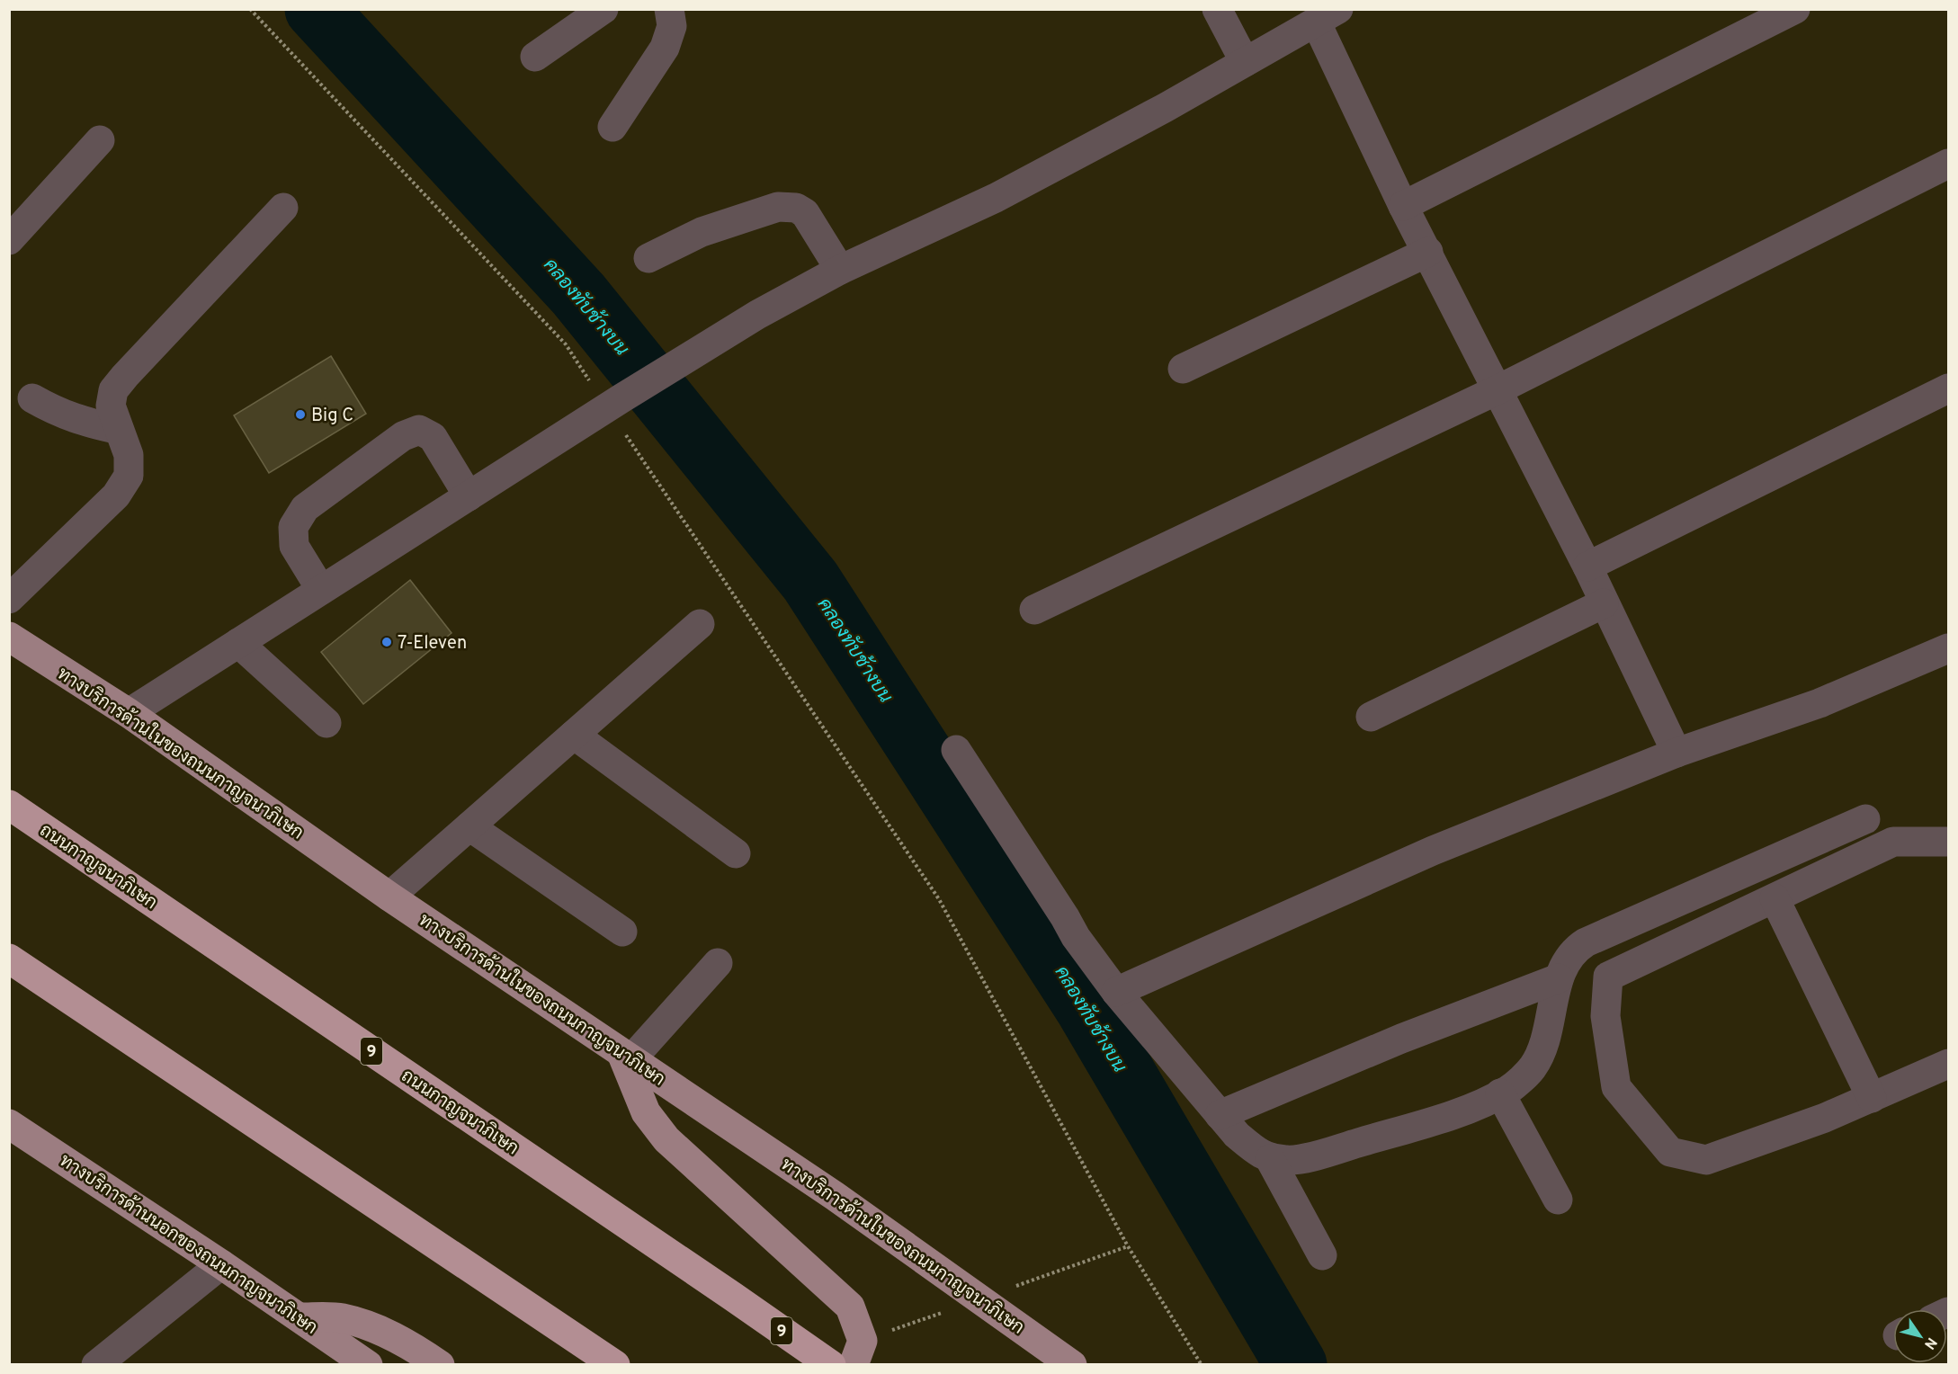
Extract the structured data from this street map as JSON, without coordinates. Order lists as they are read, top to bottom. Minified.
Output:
{"streets":{"highway":["ถนนกาญจนาภิเษก","9"],"main road":["ทางบริการด้านในของถนนกาญจนาภิเษก","ทางบริการด้านนอกของถนนกาญจนาภิเษก"]},"water":["คลองทับช้างบน"],"places":["Big C","7-Eleven"],"north":"bottom right"}
